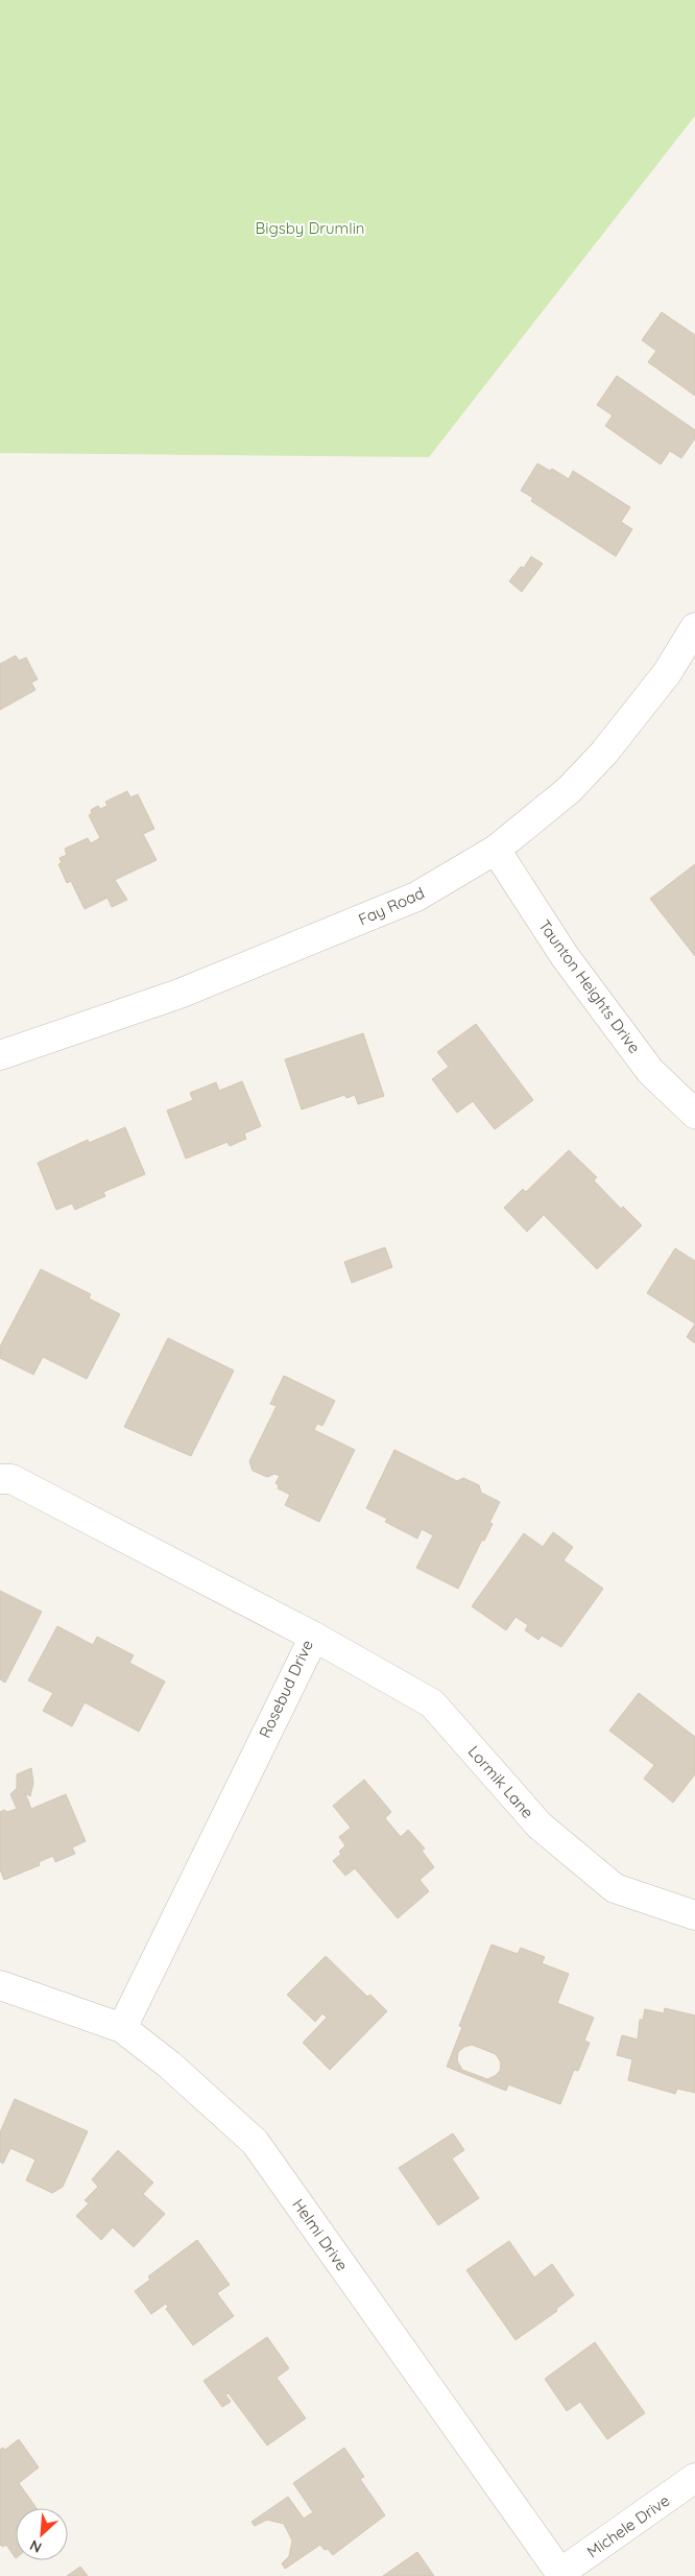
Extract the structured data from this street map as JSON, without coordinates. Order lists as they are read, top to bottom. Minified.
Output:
{"streets":{"street":["Fay Road","Taunton Heights Drive","Rosebud Drive","Lormik Lane","Helmi Drive","Michele Drive"]},"crossings":[["Fay Road","Taunton Heights Drive"],["Rosebud Drive","Lormik Lane"],["Rosebud Drive","Helmi Drive"],["Helmi Drive","Michele Drive"]],"parks":["Bigsby Drumlin"],"north":"bottom left"}
